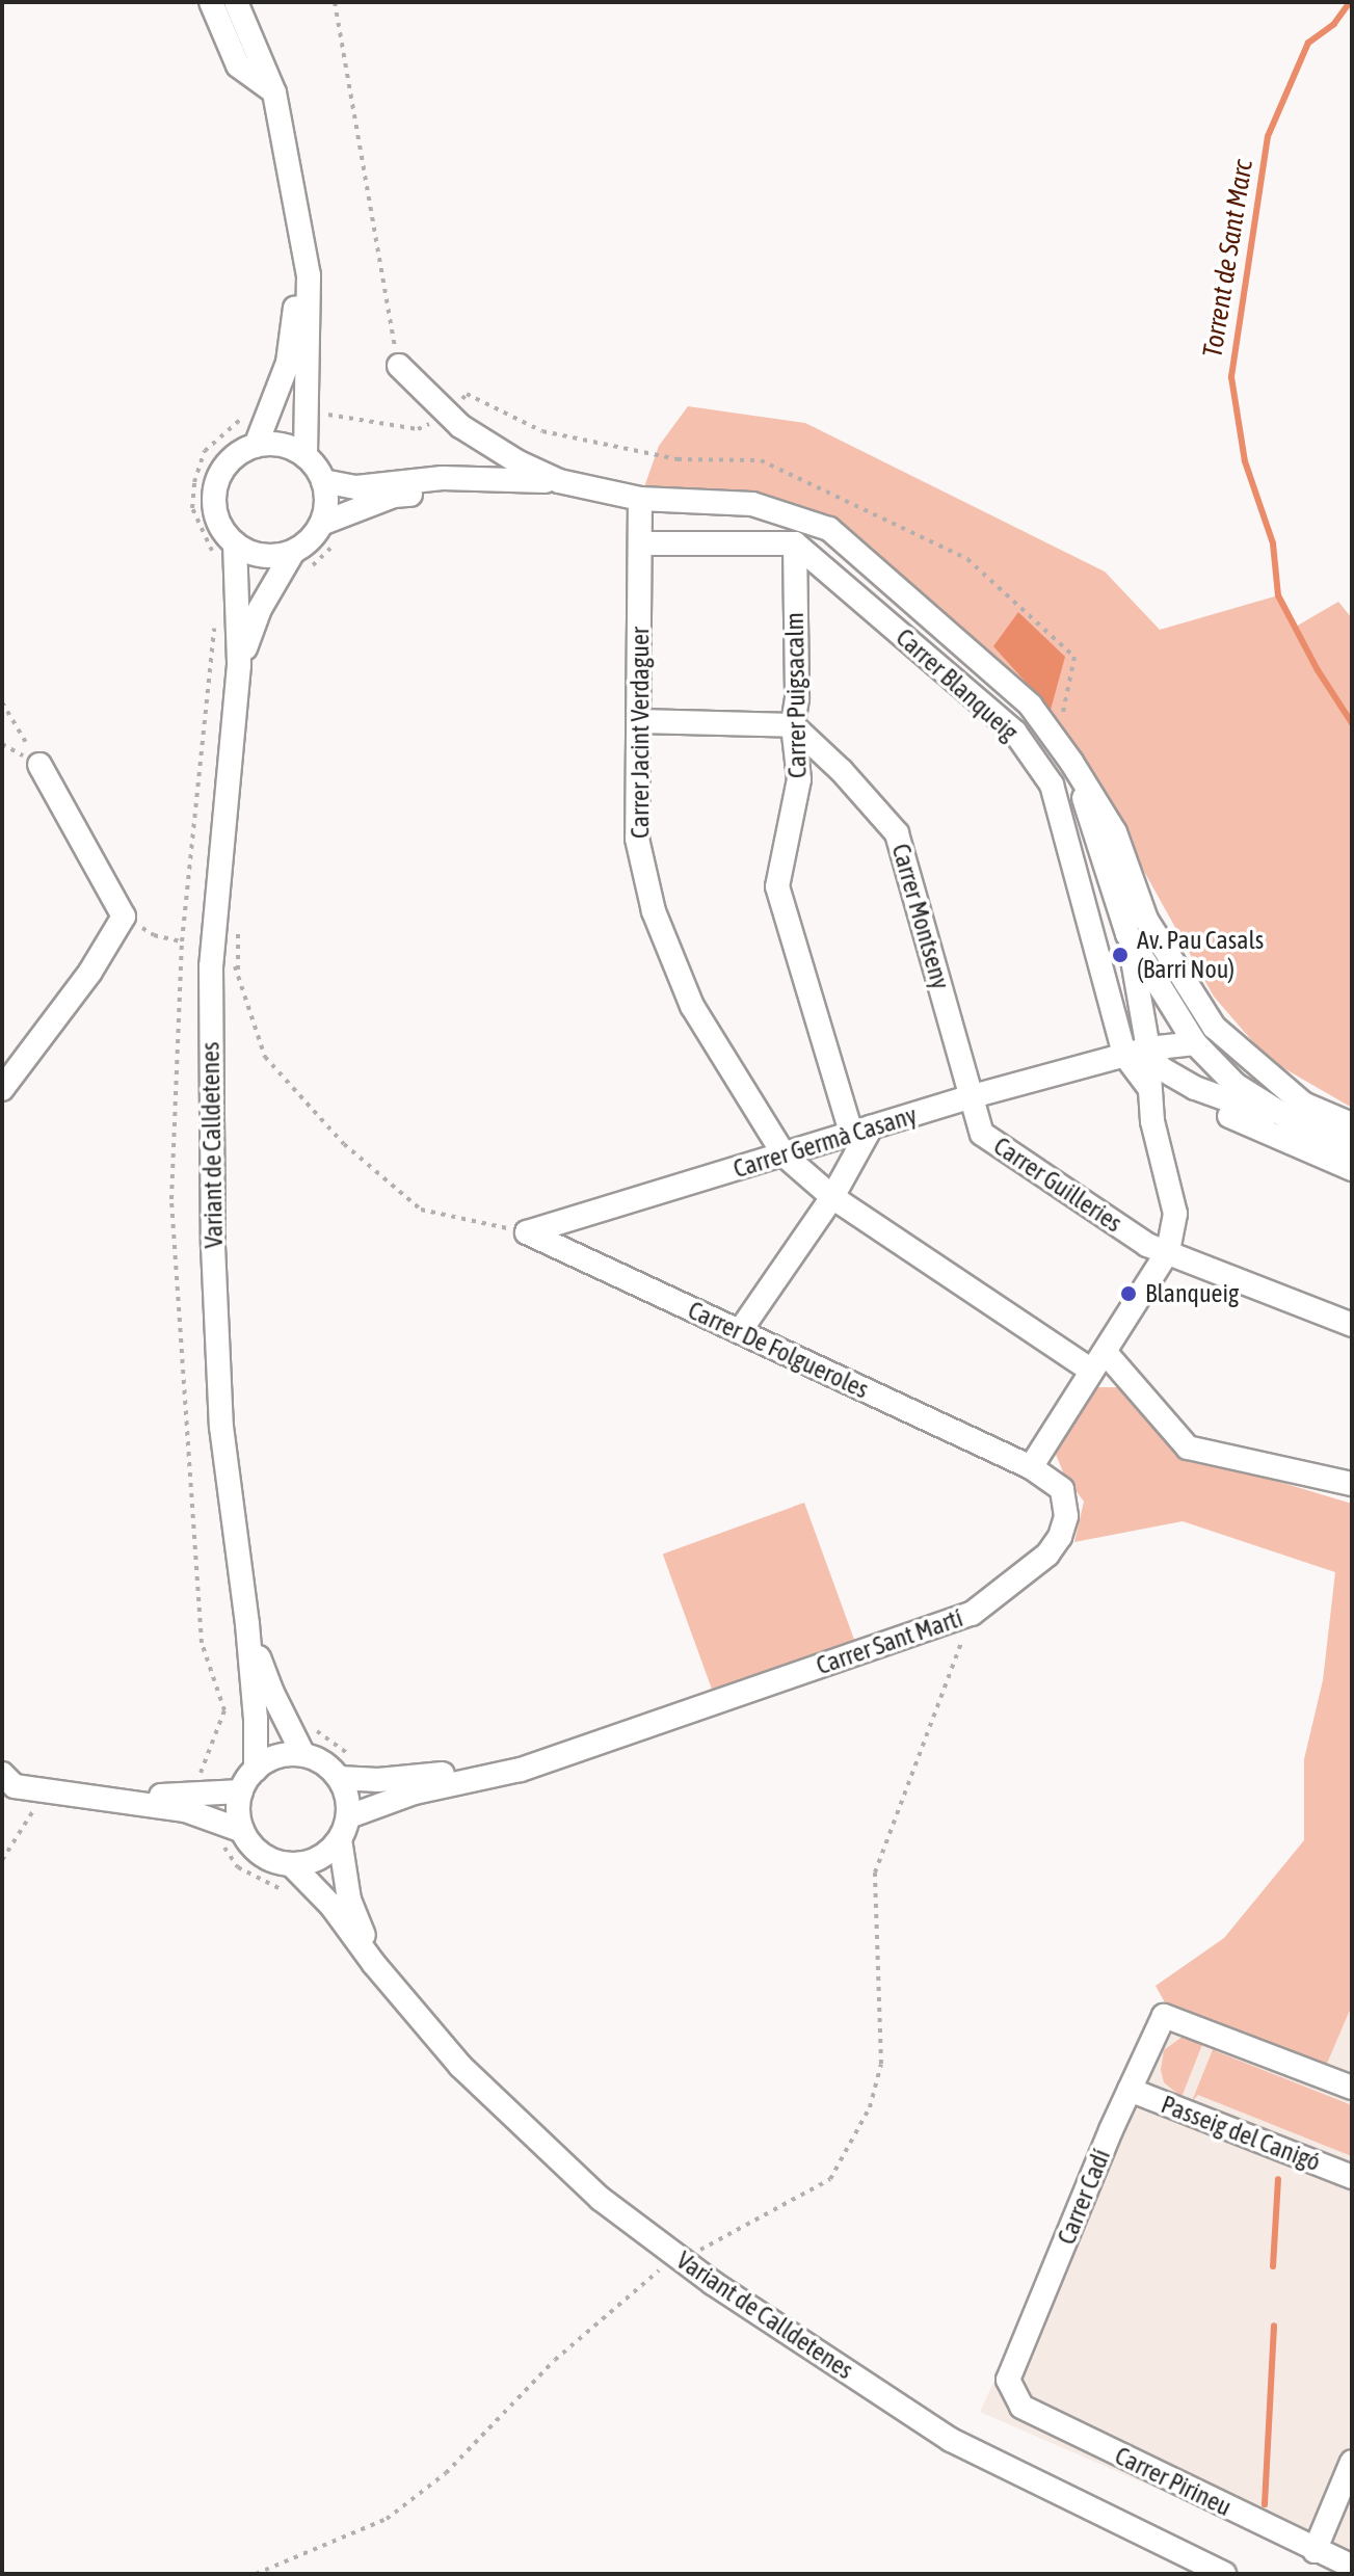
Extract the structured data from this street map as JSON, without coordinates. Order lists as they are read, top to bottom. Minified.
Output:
{"streets":{"street":["Carrer Blanqueig","Carrer Puigsacalm","Carrer Jacint Verdaguer","Carrer Montseny","Carrer Germà Casany","Variant de Calldetenes","Carrer Guilleries","Carrer De Folgueroles","Carrer Sant Martí","Passeig del Canigó","Carrer Cadí","Carrer Pirineu"]},"crossings":[["Carrer Blanqueig","Carrer Puigsacalm"],["Carrer Blanqueig","Carrer Germà Casany"],["Carrer Puigsacalm","Carrer Montseny"],["Carrer Puigsacalm","Carrer Germà Casany"],["Carrer Jacint Verdaguer","Carrer Germà Casany"],["Carrer Montseny","Carrer Germà Casany"],["Carrer Montseny","Carrer Guilleries"],["Carrer Germà Casany","Carrer Guilleries"],["Carrer Germà Casany","Carrer De Folgueroles"],["Variant de Calldetenes","Carrer Sant Martí"],["Carrer De Folgueroles","Carrer Sant Martí"],["Passeig del Canigó","Carrer Cadí"],["Carrer Cadí","Carrer Pirineu"]],"water":["Torrent de Sant Marc"],"places":["Av. Pau Casals (Barri Nou)","Blanqueig"]}
